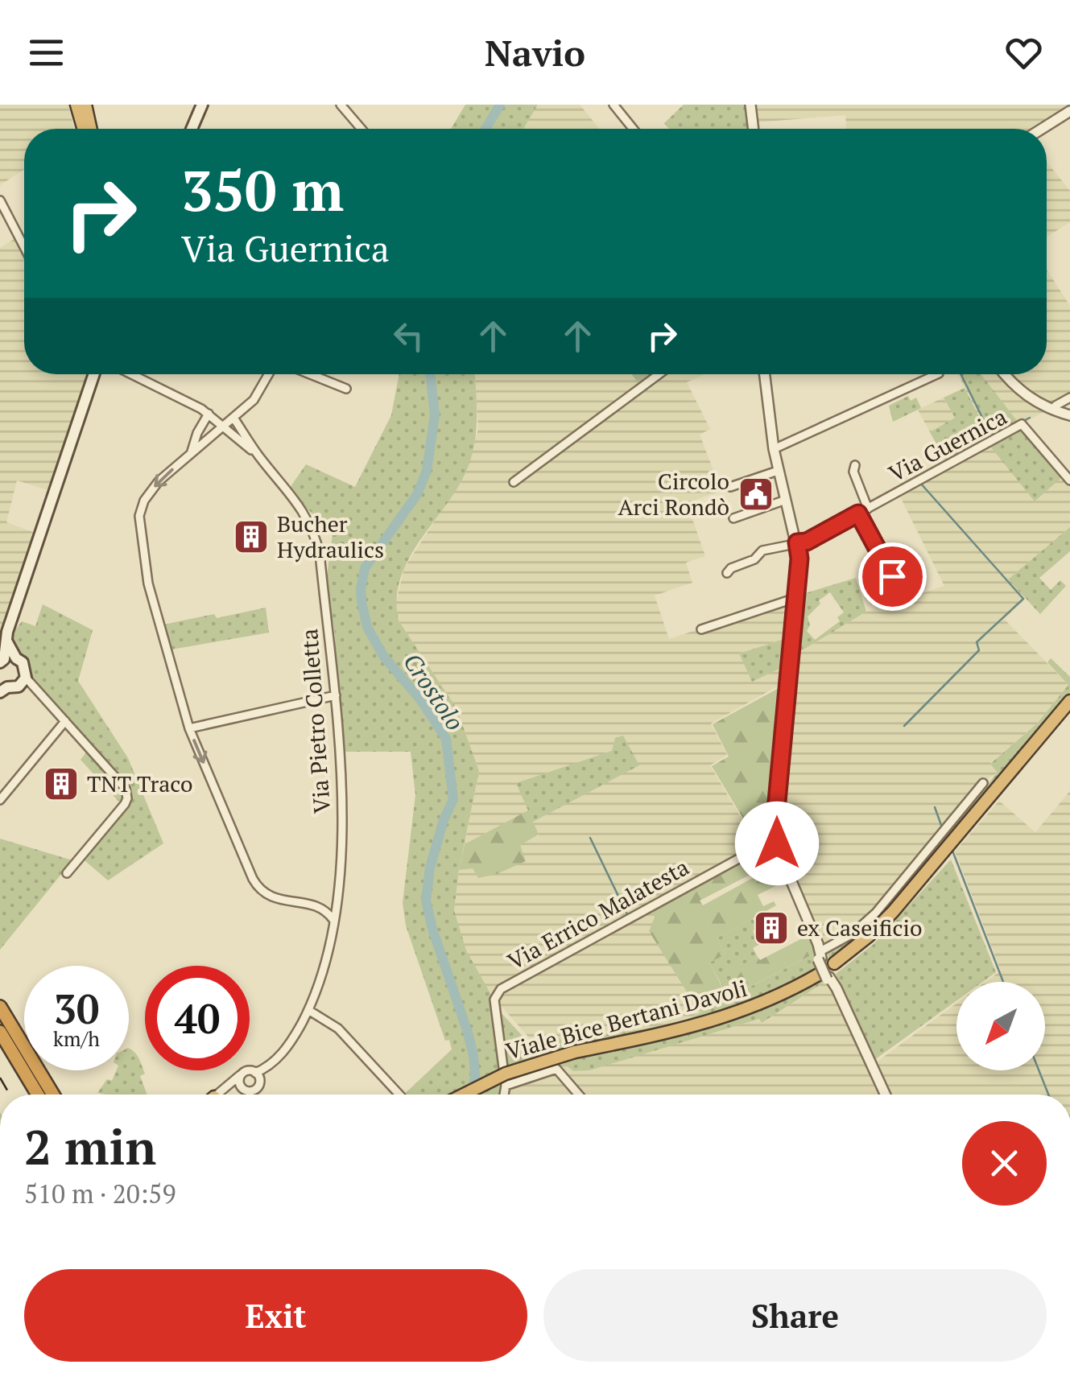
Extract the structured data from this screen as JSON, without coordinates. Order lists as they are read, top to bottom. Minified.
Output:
{"streets":{"highway":["Viale Bice Bertani Davoli"],"street":["Via Guernica","Via Pietro Colletta","Via Errico Malatesta"]},"water":["Crostolo"],"places":{"public building":["Circolo Arci Rondò"],"building":["Bucher Hydraulics","TNT Traco","ex Caseificio"]},"north":"bottom left","page":{"header":"Navio","turn":["350 m","Via Guernica"],"speed":"30 km/h","limit":"40","heading":["2 min","510 m · 20:59"],"buttons":["Exit","Share"]}}
